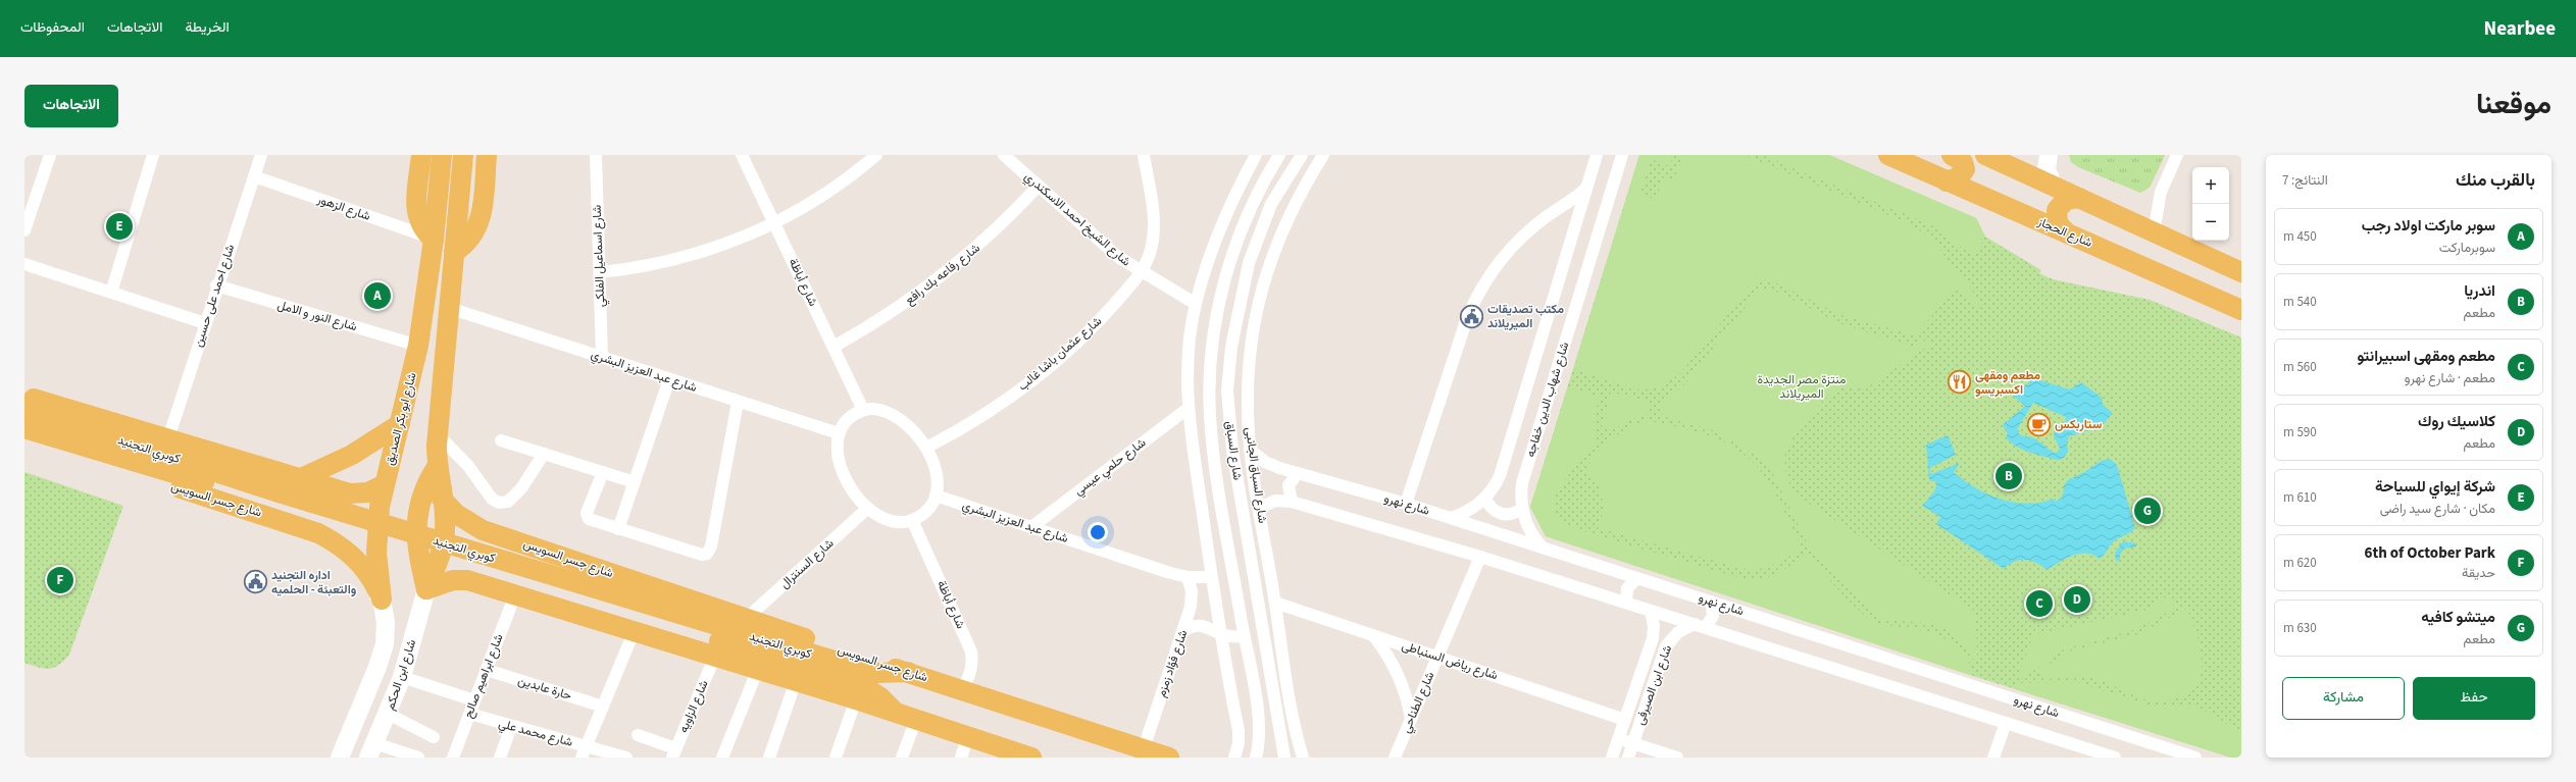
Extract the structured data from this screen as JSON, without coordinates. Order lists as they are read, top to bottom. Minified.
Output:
{"streets":{"main road":["شارع الحجاز","شارع ابو بكر الصديق","كوبري التجنيد","شارع جسر السويس","شارع ابن الحكم"],"street":["شارع الزهور","شارع الشيخ احمد الاسكندري","شارع اسماعيل الفلكي","شارع رفاعه بك رافع","شارع أباظة","شارع احمد على حسين","شارع النور و الامل","شارع عثمان باشا غالب","شارع عبد العزيز البشري","شارع شهاب الدين خفاجه","شارع السباق","شارع حلمي عيسي","شارع السباق الجانبى","شارع نهرو","شارع السنترال","شارع رياض السنباطى","شارع فؤاد زمزم","شارع ابراهيم صالح","شارع ابن الصيرفى","حارة عابدين","شارع الطناحي","شارع الزاويه","شارع محمد علي"]},"crossings":[["شارع الزهور","شارع احمد على حسين"],["شارع الزهور","شارع ابو بكر الصديق"],["شارع الشيخ احمد الاسكندري","شارع رفاعه بك رافع"],["شارع الشيخ احمد الاسكندري","شارع عثمان باشا غالب"],["شارع اسماعيل الفلكي","شارع عبد العزيز البشري"],["شارع رفاعه بك رافع","شارع أباظة"],["شارع أباظة","شارع عثمان باشا غالب"],["شارع أباظة","شارع عبد العزيز البشري"],["شارع أباظة","شارع جسر السويس"],["شارع أباظة","شارع السنترال"],["شارع احمد على حسين","شارع النور و الامل"],["شارع النور و الامل","شارع ابو بكر الصديق"],["شارع عثمان باشا غالب","شارع عبد العزيز البشري"],["شارع عثمان باشا غالب","شارع السنترال"],["شارع عبد العزيز البشري","شارع حلمي عيسي"],["شارع عبد العزيز البشري","شارع السنترال"],["شارع عبد العزيز البشري","شارع فؤاد زمزم"],["شارع شهاب الدين خفاجه","شارع نهرو"],["شارع ابو بكر الصديق","شارع جسر السويس"],["شارع ابو بكر الصديق","شارع ابن الحكم"],["كوبري التجنيد","شارع جسر السويس"],["شارع السباق الجانبى","شارع نهرو"],["شارع السباق الجانبى","شارع رياض السنباطى"],["شارع جسر السويس","شارع السنترال"],["شارع جسر السويس","شارع فؤاد زمزم"],["شارع جسر السويس","شارع ابن الحكم"],["شارع نهرو","شارع ابن الصيرفى"],["شارع نهرو","شارع الطناحي"],["شارع رياض السنباطى","شارع ابن الصيرفى"],["شارع رياض السنباطى","شارع الطناحي"],["شارع ابراهيم صالح","حارة عابدين"],["شارع ابراهيم صالح","شارع محمد علي"]],"parks":["منتزة مصر الجديدة الميريلاند"],"places":{"public building":["مكتب تصديقات الميريلاند","اداره التجنيد والتعبئة - الحلميه"],"restaurant":["مطعم ومقهى اكسبريسو"],"cafe":["ستاربكس"]},"page":{"header":"Nearbee","nav":["الخريطة","الاتجاهات","المحفوظات"],"title":"موقعنا","buttons":["الاتجاهات",["حفظ","مشاركة"]],"heading":["بالقرب منك","النتائج: 7"],"map_buttons":["+","−"],"list":[{"mark":"A","name":"سوبر ماركت اولاد رجب","note":"سوبرماركت","value":"450 m"},{"mark":"B","name":"اندريا","note":"مطعم","value":"540 m"},{"mark":"C","name":"مطعم ومقهى اسبيرانتو","note":"مطعم · شارع نهرو","value":"560 m"},{"mark":"D","name":"كلاسيك روك","note":"مطعم","value":"590 m"},{"mark":"E","name":"شركة إيواي للسياحة","note":"مكان · شارع سيد راضى","value":"610 m"},{"mark":"F","name":"6th of October Park","note":"حديقة","value":"620 m"},{"mark":"G","name":"ميتشو كافيه","note":"مطعم","value":"630 m"}],"pins":["E","A","B","G","F","D","C"]}}
